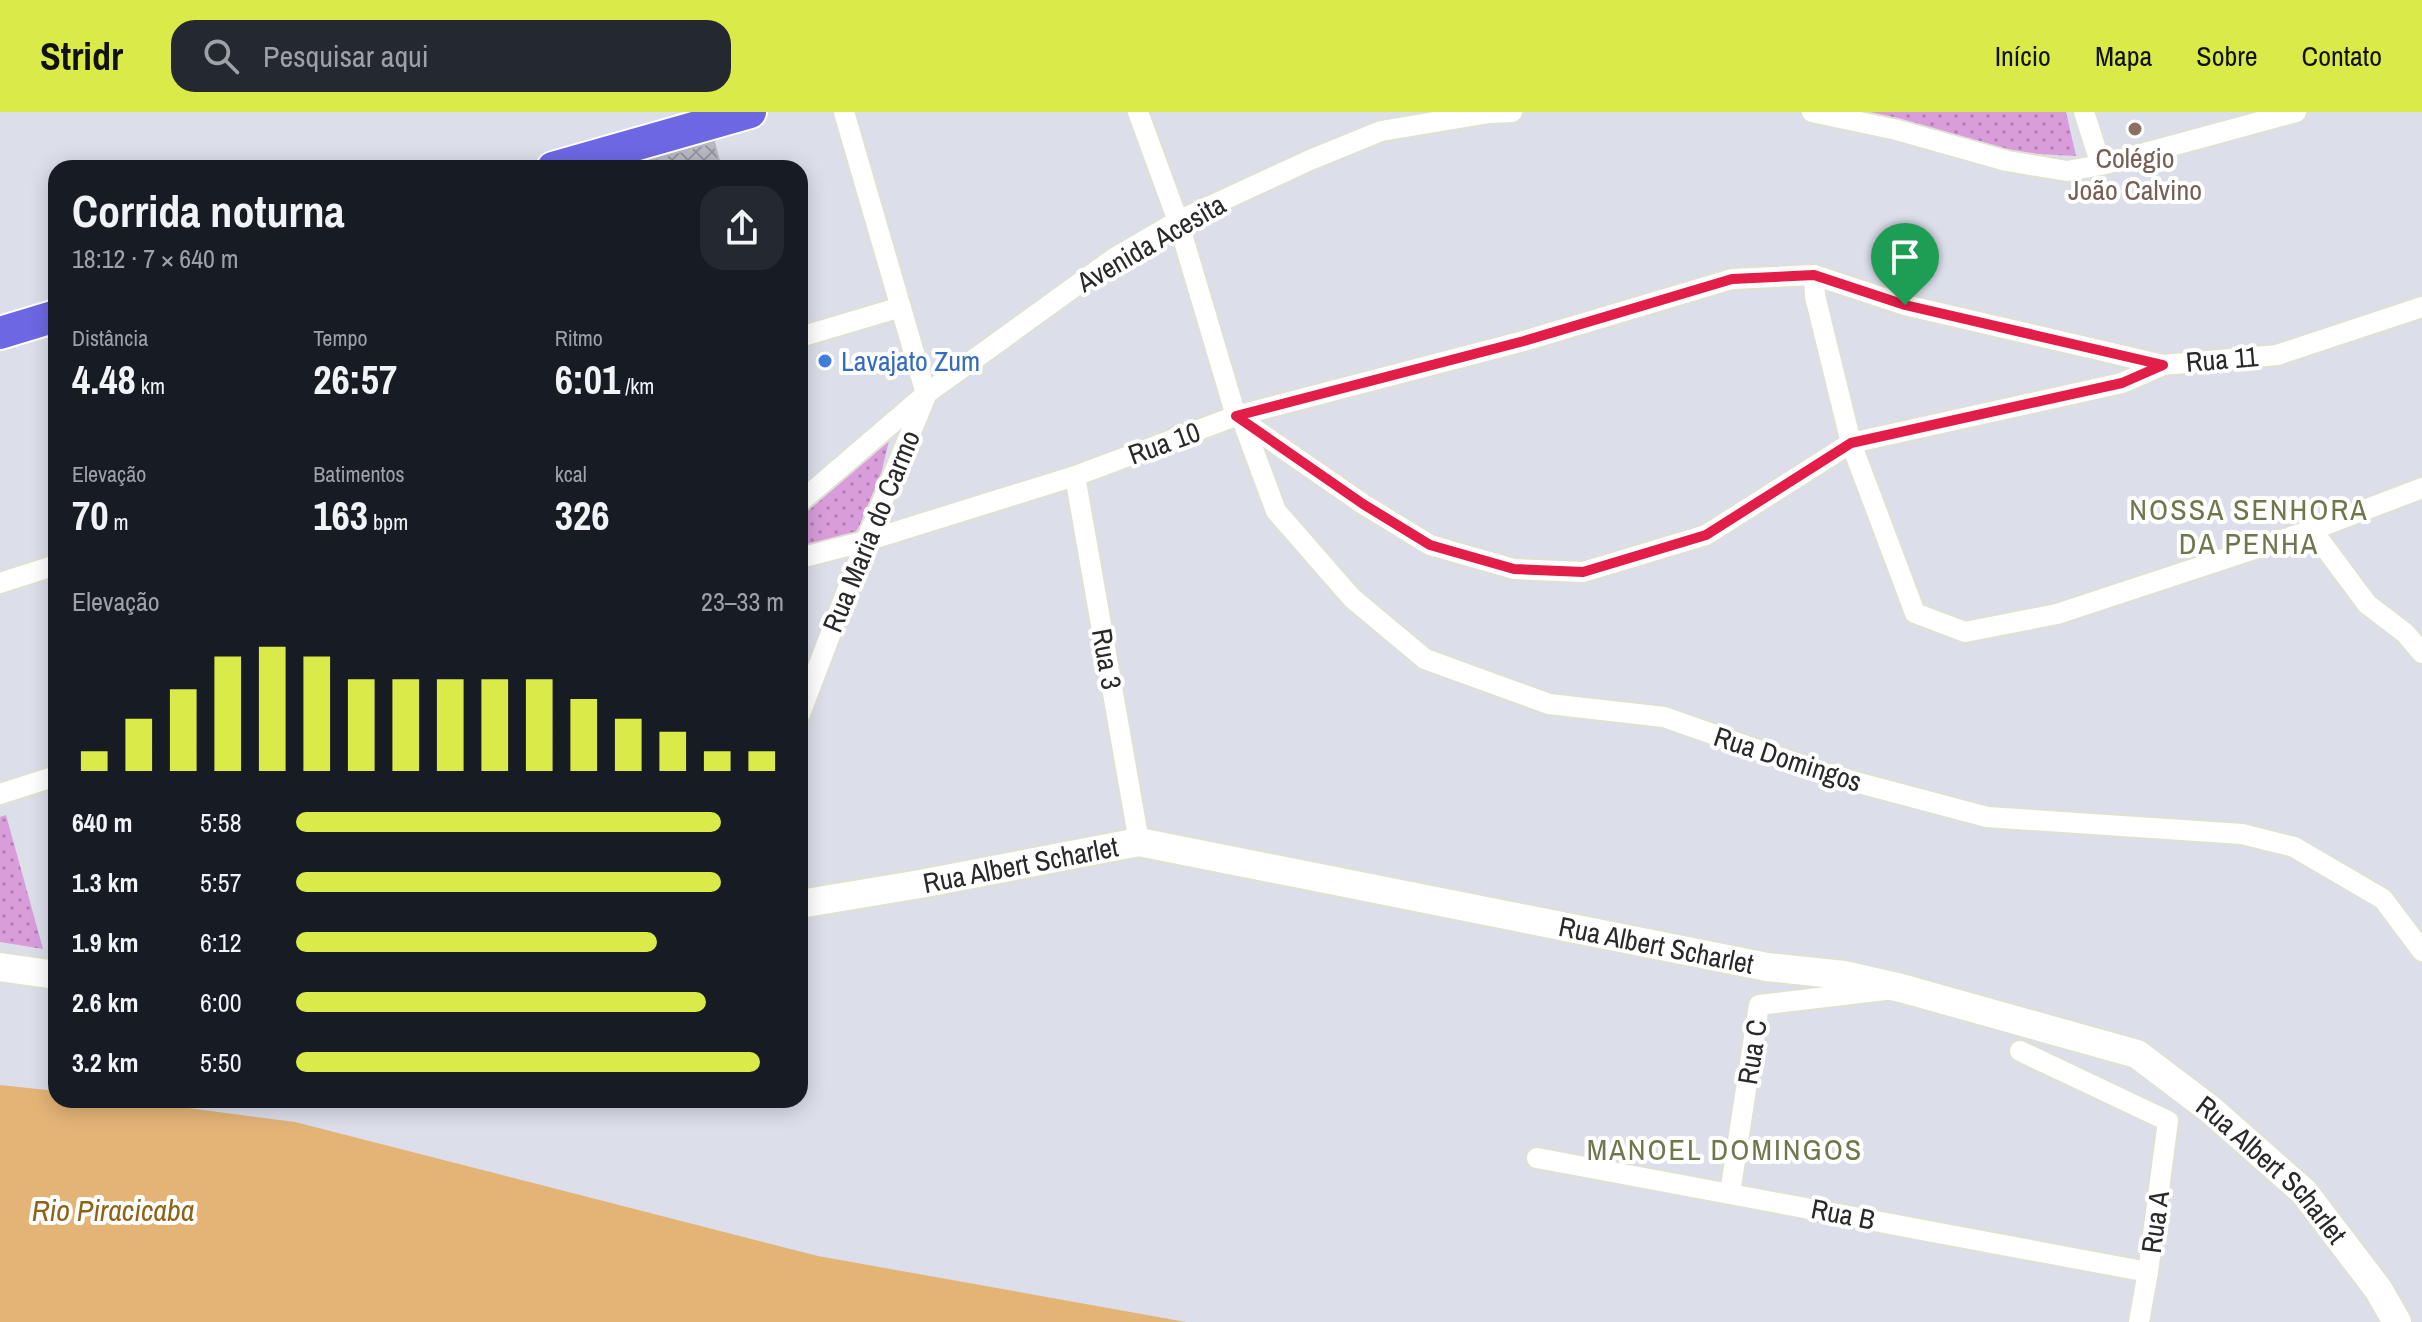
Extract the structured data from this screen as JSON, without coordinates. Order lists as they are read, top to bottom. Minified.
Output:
{"streets":{"main road":["Rua Albert Scharlet"],"street":["Avenida Acesita","Rua 11","Rua 10","Rua Maria do Carmo","Rua 3","Rua Domingos","Rua C","Rua B","Rua A"]},"crossings":[["Avenida Acesita","Rua Maria do Carmo"],["Avenida Acesita","Rua Domingos"],["Rua 11","Rua 10"],["Rua 11","Rua Domingos"],["Rua 10","Rua Maria do Carmo"],["Rua 10","Rua 3"],["Rua 10","Rua Domingos"],["Rua 3","Rua Albert Scharlet"],["Rua Albert Scharlet","Rua C"],["Rua C","Rua B"],["Rua B","Rua A"]],"districts":["NOSSA SENHORA DA PENHA","MANOEL DOMINGOS"],"water":["Rio Piracicaba"],"places":["Colégio João Calvino","Lavajato Zum"],"page":{"header":"Stridr","search":"Pesquisar aqui","nav":["Início","Mapa","Sobre","Contato"],"heading":["Corrida noturna","18:12 · 7 × 640 m"],"stats":[["Distância","4.48 km"],["Tempo","26:57"],["Ritmo","6:01 /km"],["Elevação","70 m"],["Batimentos","163 bpm"],["kcal","326"]],"chart":["Elevação","23–33 m"],"list":[{"name":"640 m","note":"5:58"},{"name":"1.3 km","note":"5:57"},{"name":"1.9 km","note":"6:12"},{"name":"2.6 km","note":"6:00"},{"name":"3.2 km","note":"5:50"}]}}
